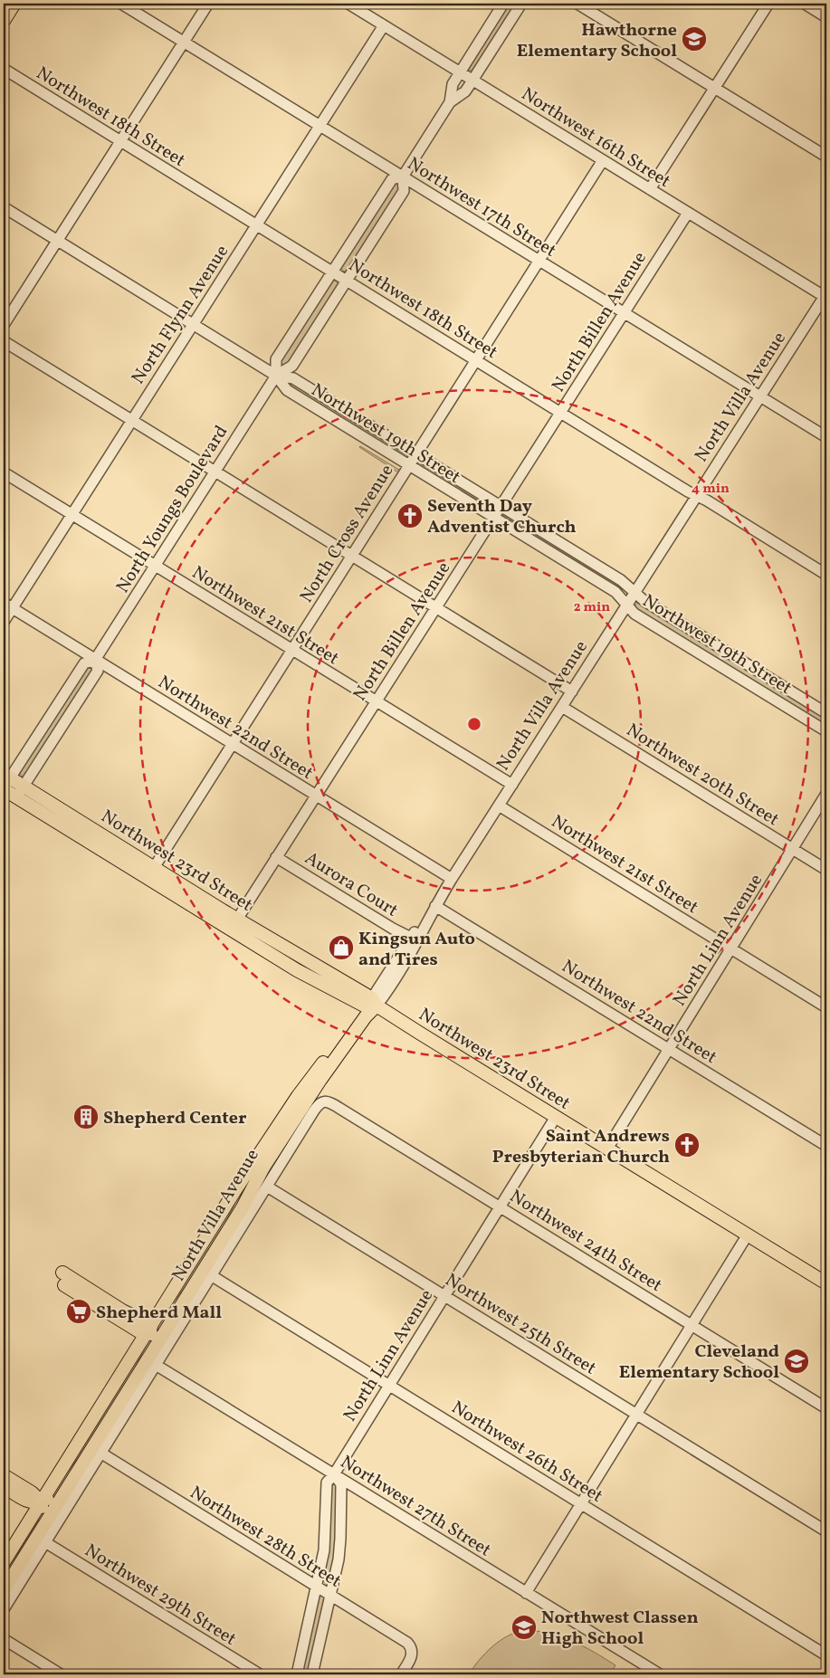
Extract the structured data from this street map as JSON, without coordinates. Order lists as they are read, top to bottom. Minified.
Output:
{"streets":{"main road":["North Villa Avenue","Northwest 23rd Street"],"street":["Northwest 18th Street","Northwest 16th Street","Northwest 17th Street","North Flynn Avenue","North Billen Avenue","Northwest 19th Street","North Youngs Boulevard","North Cross Avenue","Northwest 21st Street","Northwest 22nd Street","Northwest 20th Street","Aurora Court","North Linn Avenue","Northwest 24th Street","Northwest 25th Street","Northwest 26th Street","Northwest 27th Street","Northwest 28th Street","Northwest 29th Street"]},"crossings":[["Northwest 18th Street","North Flynn Avenue"],["Northwest 18th Street","North Billen Avenue"],["Northwest 18th Street","North Villa Avenue"],["Northwest 18th Street","North Youngs Boulevard"],["Northwest 18th Street","North Cross Avenue"],["Northwest 16th Street","North Flynn Avenue"],["Northwest 16th Street","North Billen Avenue"],["Northwest 16th Street","North Villa Avenue"],["Northwest 16th Street","North Youngs Boulevard"],["Northwest 16th Street","North Cross Avenue"],["Northwest 17th Street","North Flynn Avenue"],["Northwest 17th Street","North Billen Avenue"],["Northwest 17th Street","North Villa Avenue"],["Northwest 17th Street","North Youngs Boulevard"],["Northwest 17th Street","North Cross Avenue"],["North Flynn Avenue","Northwest 19th Street"],["North Flynn Avenue","Northwest 21st Street"],["North Flynn Avenue","Northwest 22nd Street"],["North Billen Avenue","Northwest 19th Street"],["North Billen Avenue","Northwest 21st Street"],["North Billen Avenue","Northwest 22nd Street"],["North Billen Avenue","Northwest 23rd Street"],["North Billen Avenue","Aurora Court"],["North Villa Avenue","Northwest 19th Street"],["North Villa Avenue","Northwest 21st Street"],["North Villa Avenue","Northwest 22nd Street"],["North Villa Avenue","Northwest 20th Street"],["North Villa Avenue","Northwest 23rd Street"],["North Villa Avenue","Aurora Court"],["North Villa Avenue","Northwest 24th Street"],["North Villa Avenue","Northwest 25th Street"],["North Villa Avenue","Northwest 26th Street"],["North Villa Avenue","Northwest 27th Street"],["North Villa Avenue","Northwest 28th Street"],["North Villa Avenue","Northwest 29th Street"],["Northwest 19th Street","North Youngs Boulevard"],["Northwest 19th Street","North Cross Avenue"],["North Youngs Boulevard","Northwest 21st Street"],["North Youngs Boulevard","Northwest 22nd Street"],["North Youngs Boulevard","Northwest 23rd Street"],["North Cross Avenue","Northwest 21st Street"],["North Cross Avenue","Northwest 22nd Street"],["North Cross Avenue","Northwest 23rd Street"],["Northwest 21st Street","North Linn Avenue"],["Northwest 22nd Street","North Linn Avenue"],["Northwest 20th Street","North Linn Avenue"],["Northwest 23rd Street","North Linn Avenue"],["North Linn Avenue","Northwest 24th Street"],["North Linn Avenue","Northwest 25th Street"],["North Linn Avenue","Northwest 26th Street"],["North Linn Avenue","Northwest 27th Street"],["North Linn Avenue","Northwest 28th Street"]],"places":{"school or university":["Hawthorne Elementary School","Cleveland Elementary School","Northwest Classen High School"],"church":["Seventh Day Adventist Church","Saint Andrews Presbyterian Church"],"shop":["Kingsun Auto and Tires"],"building":["Shepherd Center"],"supermarket":["Shepherd Mall"]},"rings":["4 min","2 min"]}
